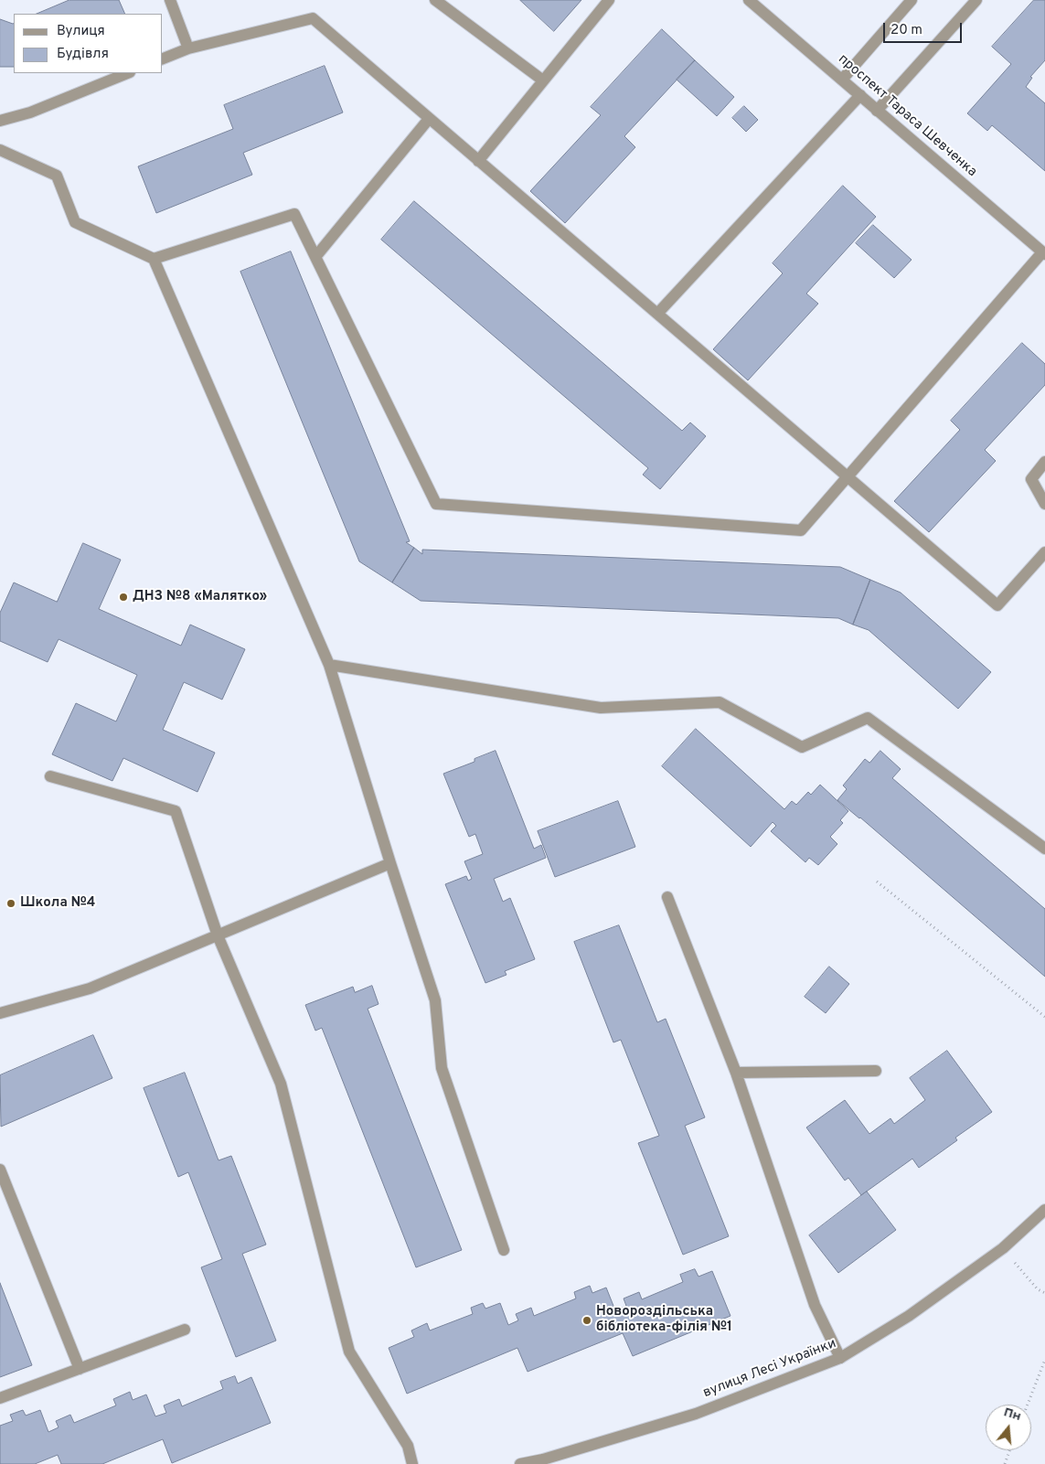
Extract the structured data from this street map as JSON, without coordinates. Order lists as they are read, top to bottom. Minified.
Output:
{"streets":{"street":["проспект Тараса Шевченка","вулиця Лесі Українки"]},"places":["ДНЗ №8 «Малятко»","Школа №4","Новороздільська бібліотека-філія №1"],"legend":["Вулиця","Будівля"],"scale_bar":"20 m","north":"top"}
